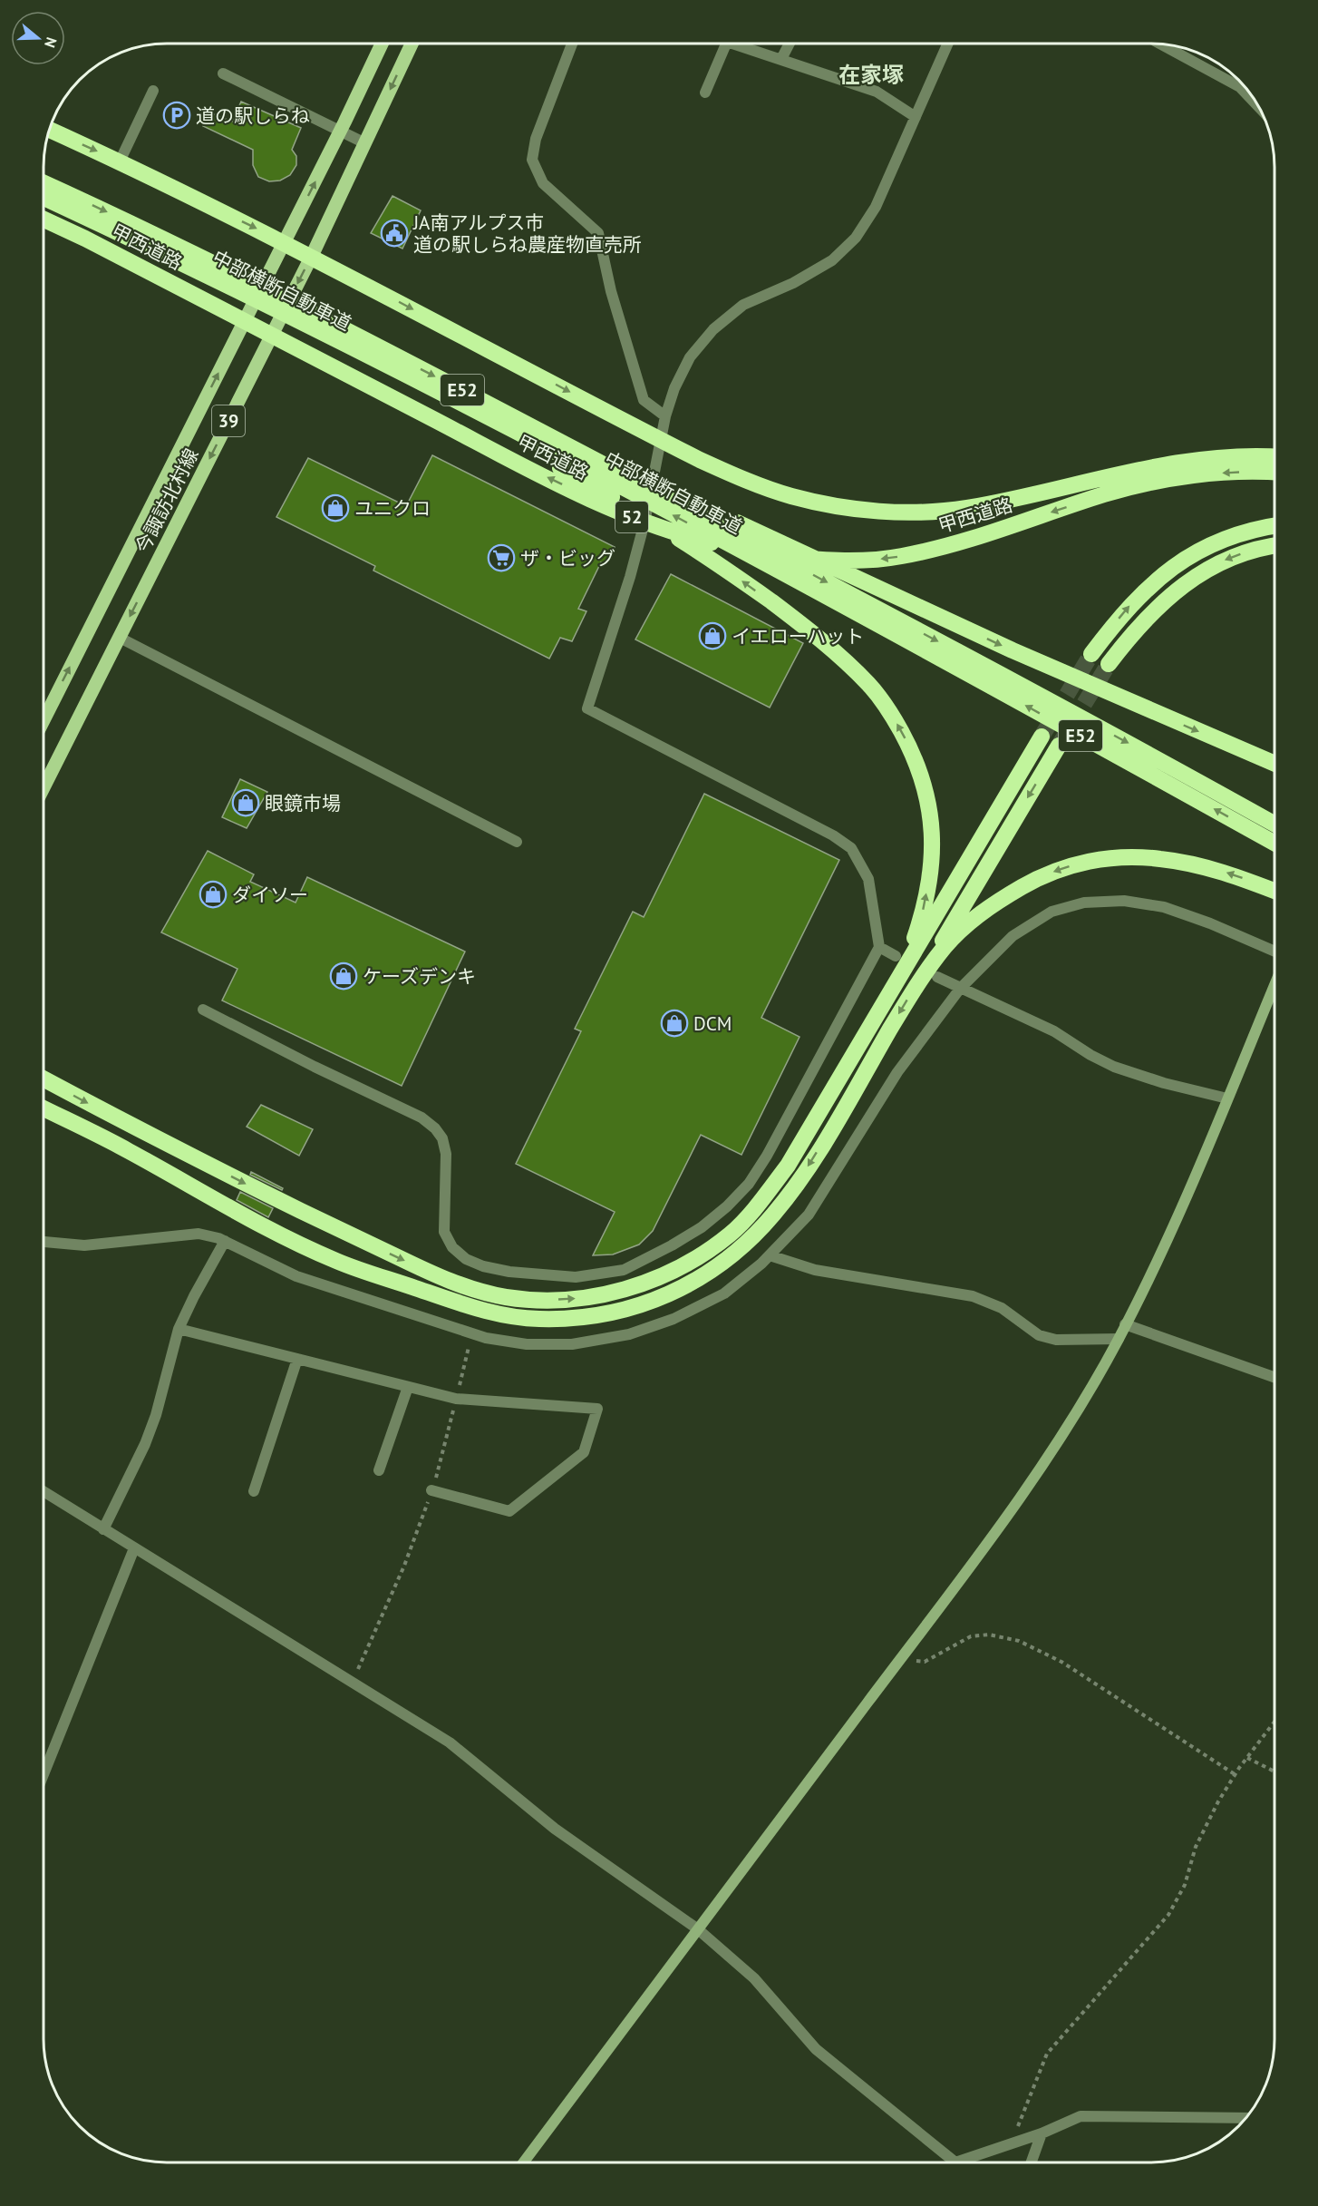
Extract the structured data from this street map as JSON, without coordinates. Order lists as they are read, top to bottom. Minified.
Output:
{"streets":{"highway":["甲西道路","中部横断自動車道","E52","52"],"main road":["39","今諏訪北村線"]},"crossings":[["甲西道路","今諏訪北村線"]],"districts":["在家塚"],"places":{"parking":["道の駅しらね"],"public building":["JA南アルプス市 道の駅しらね農産物直売所"],"shop":["ユニクロ","イエローハット","眼鏡市場","ダイソー","ケーズデンキ","DCM"],"supermarket":["ザ・ビッグ"]},"north":"right"}
